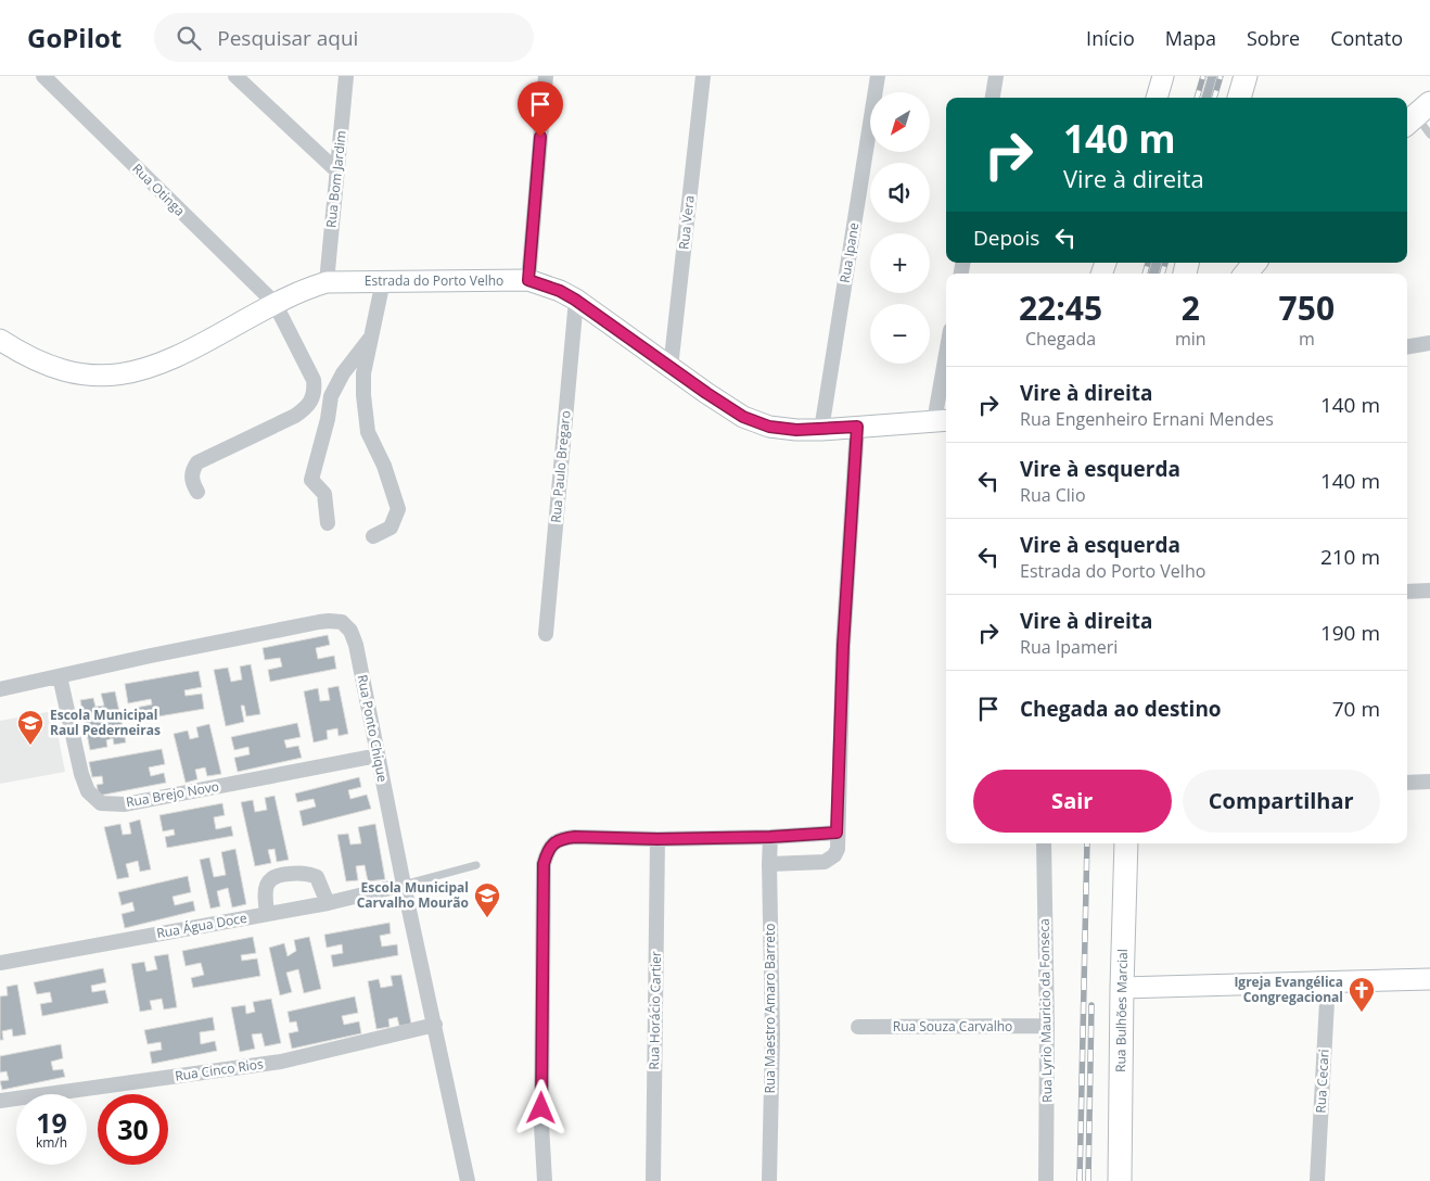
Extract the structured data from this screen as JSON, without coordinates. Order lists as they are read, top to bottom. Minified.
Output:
{"streets":{"main road":["Rua Bulhões Marcial"],"street":["Rua Bom Jardim","Rua Otinga","Rua Vera","Rua Ipane","Estrada do Porto Velho","Rua Paulo Bregaro","Rua Ponto Chique","Rua Brejo Novo","Rua Água Doce","Rua Maestro Amaro Barreto","Rua Horácio Cartier","Rua Lyrio Mauricio da Fonseca","Rua Souza Carvalho","Rua Cinco Rios","Rua Cecari"]},"crossings":[["Rua Bom Jardim","Estrada do Porto Velho"],["Rua Otinga","Estrada do Porto Velho"],["Rua Vera","Estrada do Porto Velho"],["Rua Ipane","Estrada do Porto Velho"],["Estrada do Porto Velho","Rua Paulo Bregaro"],["Rua Ponto Chique","Rua Brejo Novo"],["Rua Ponto Chique","Rua Água Doce"],["Rua Ponto Chique","Rua Cinco Rios"],["Rua Lyrio Mauricio da Fonseca","Rua Souza Carvalho"]],"places":{"school or university":["Escola Municipal Raul Pederneiras","Escola Municipal Carvalho Mourão"],"church":["Igreja Evangélica Congregacional"]},"north":"bottom left","page":{"header":"GoPilot","search":"Pesquisar aqui","nav":["Início","Mapa","Sobre","Contato"],"map_buttons":["+","−"],"turn":["140 m","Vire à direita"],"then":"Depois","eta":["22:45","Chegada","2","min","750","m"],"list":[{"name":"Vire à direita","note":"Rua Engenheiro Ernani Mendes","value":"140 m"},{"name":"Vire à esquerda","note":"Rua Clio","value":"140 m"},{"name":"Vire à esquerda","note":"Estrada do Porto Velho","value":"210 m"},{"name":"Vire à direita","note":"Rua Ipameri","value":"190 m"},{"name":"Chegada ao destino","value":"70 m"}],"buttons":["Sair","Compartilhar"],"speed":"19 km/h","limit":"30"}}
